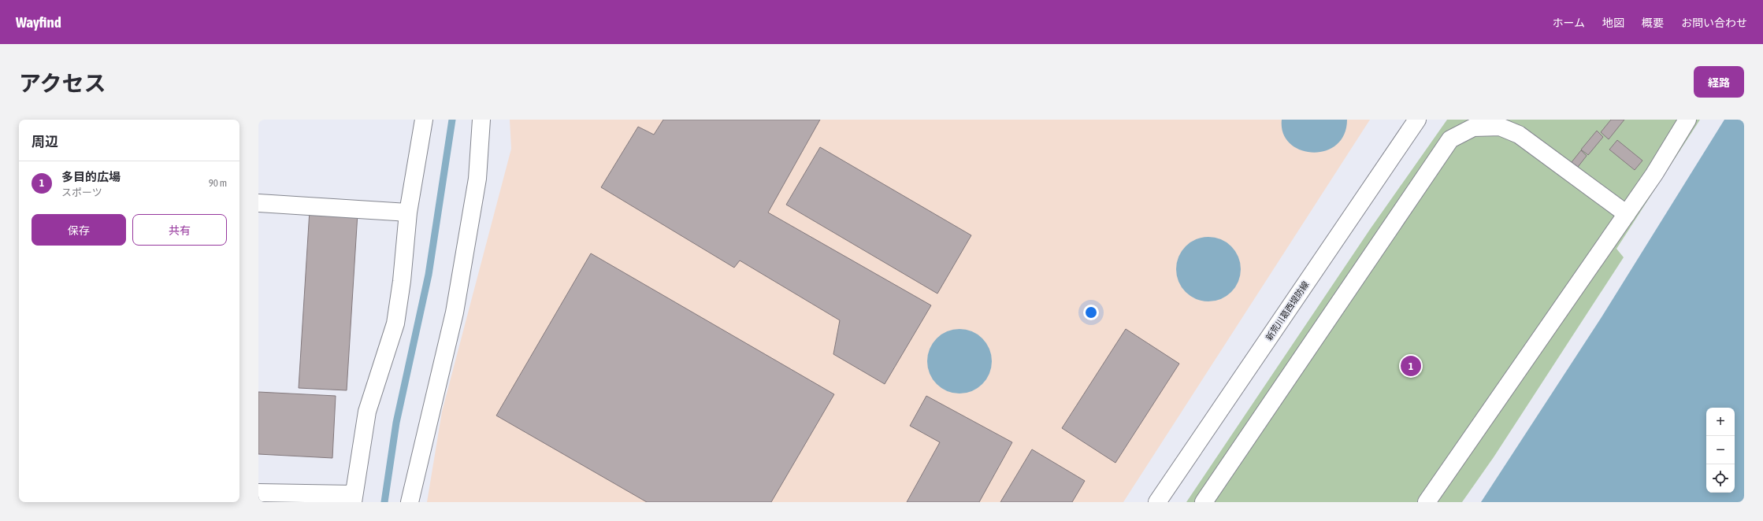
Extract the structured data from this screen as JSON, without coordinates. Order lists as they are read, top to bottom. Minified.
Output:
{"streets":{"street":["新荒川葛西堤防線"]},"page":{"header":"Wayfind","nav":["ホーム","地図","概要","お問い合わせ"],"title":"アクセス","buttons":["経路",["保存","共有"]],"heading":"周辺","list":[{"mark":"1","name":"多目的広場","note":"スポーツ","value":"90 m"}],"pins":"1","map_buttons":["+","−"]}}
